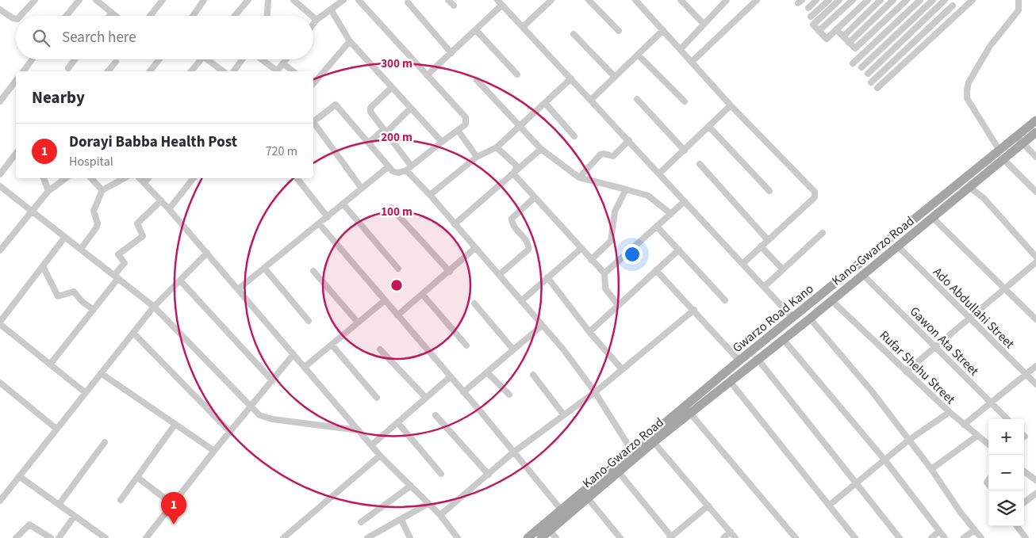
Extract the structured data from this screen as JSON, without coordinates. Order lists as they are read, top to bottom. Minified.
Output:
{"streets":{"main road":["Kano-Gwarzo Road","Gwarzo Road Kano"],"street":["Ado Abdullahi Street","Gawon Ata Street","Rufar Shehu Street"]},"crossings":[["Kano-Gwarzo Road","Ado Abdullahi Street"],["Kano-Gwarzo Road","Gwarzo Road Kano"],["Kano-Gwarzo Road","Gawon Ata Street"],["Kano-Gwarzo Road","Rufar Shehu Street"]],"page":{"search":"Search here","heading":"Nearby","list":[{"mark":"1","name":"Dorayi Babba Health Post","note":"Hospital","value":"720 m"}],"map_buttons":["+","−"],"pins":"1"},"rings":["300 m","200 m","100 m"]}
